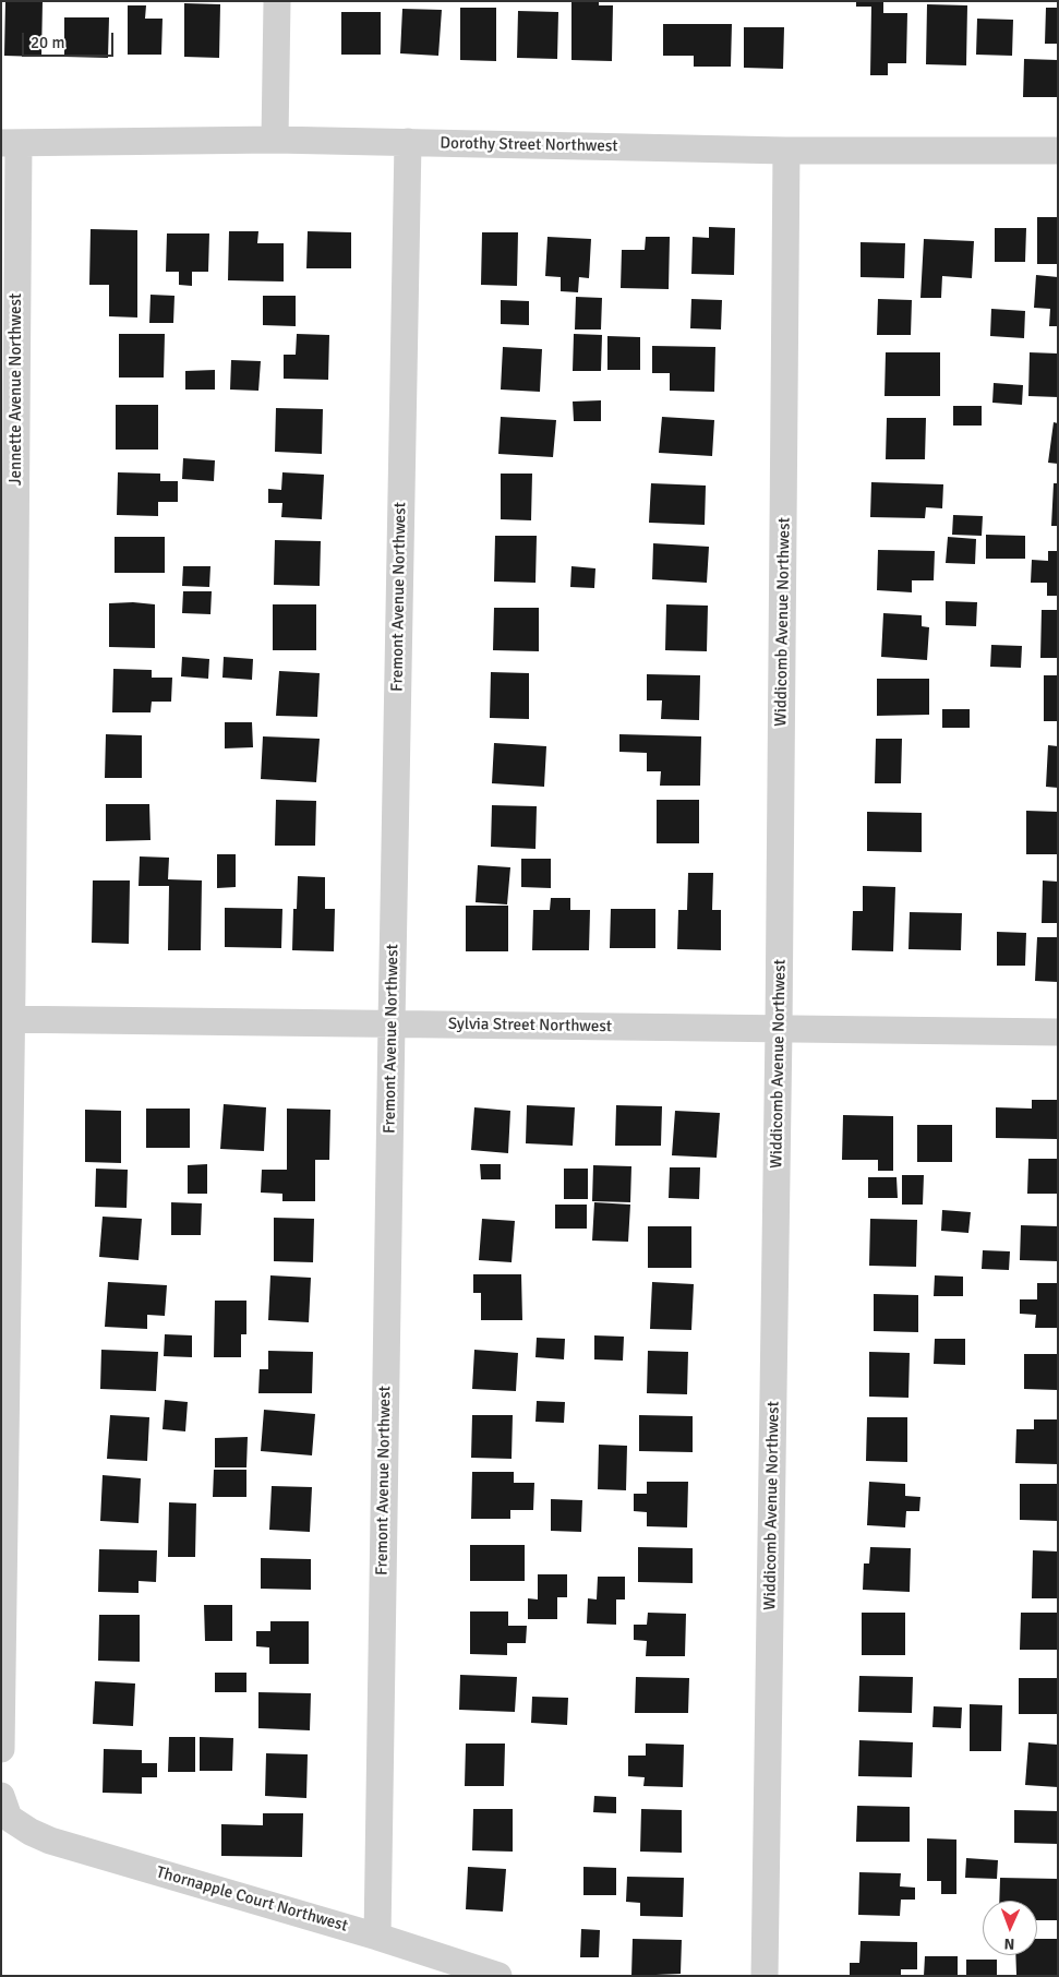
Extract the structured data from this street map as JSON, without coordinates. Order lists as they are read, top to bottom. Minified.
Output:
{"streets":{"street":["Dorothy Street Northwest","Jennette Avenue Northwest","Fremont Avenue Northwest","Widdicomb Avenue Northwest","Sylvia Street Northwest","Thornapple Court Northwest"]},"crossings":[["Dorothy Street Northwest","Jennette Avenue Northwest"],["Dorothy Street Northwest","Fremont Avenue Northwest"],["Dorothy Street Northwest","Widdicomb Avenue Northwest"],["Jennette Avenue Northwest","Sylvia Street Northwest"],["Fremont Avenue Northwest","Sylvia Street Northwest"],["Fremont Avenue Northwest","Thornapple Court Northwest"],["Widdicomb Avenue Northwest","Sylvia Street Northwest"]],"scale_bar":"20 m","north":"bottom"}
